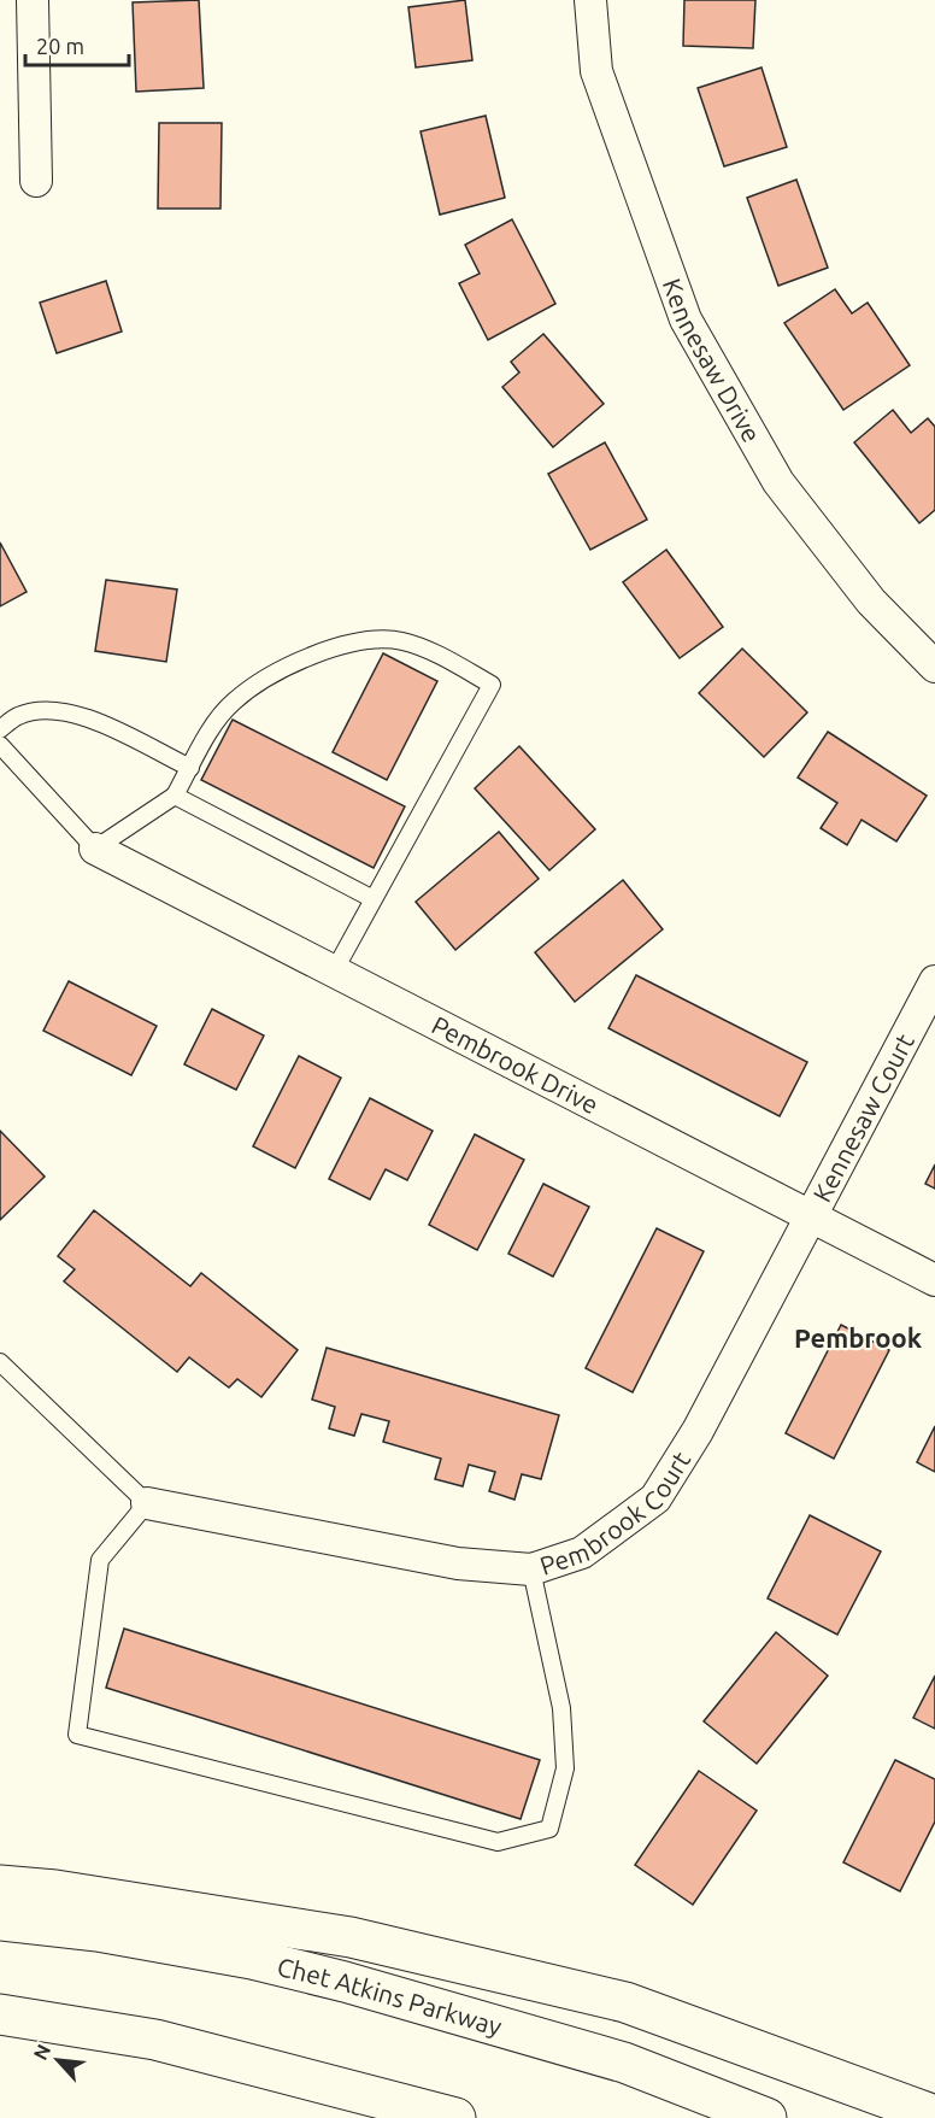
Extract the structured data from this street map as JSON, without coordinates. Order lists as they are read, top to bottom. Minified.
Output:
{"streets":{"highway":["Chet Atkins Parkway"],"street":["Kennesaw Drive","Pembrook Drive","Kennesaw Court","Pembrook Court"]},"crossings":[["Pembrook Drive","Kennesaw Court"],["Pembrook Drive","Pembrook Court"],["Kennesaw Court","Pembrook Court"]],"districts":["Pembrook"],"scale_bar":"20 m","north":"top left"}
